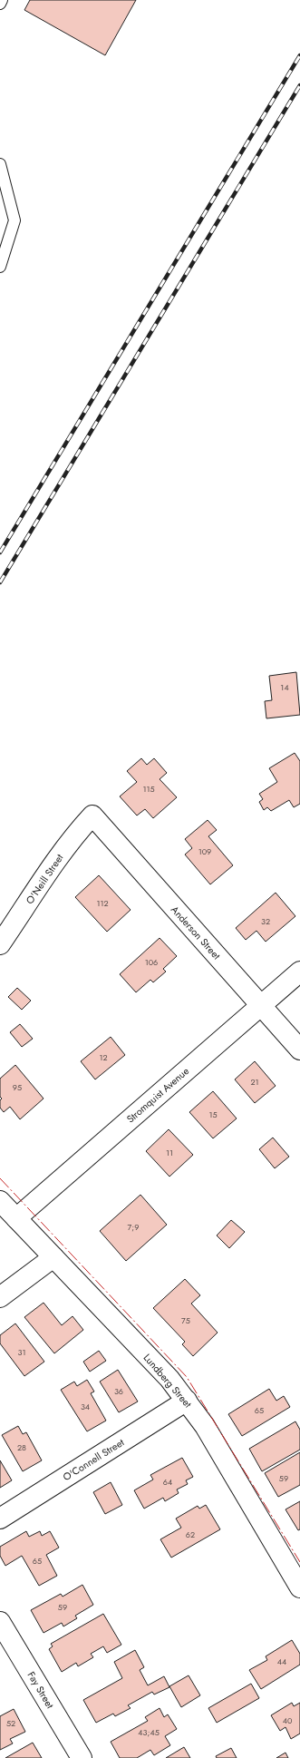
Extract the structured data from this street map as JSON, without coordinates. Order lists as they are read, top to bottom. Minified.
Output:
{"streets":{"street":["O'Neill Street","Anderson Street","Stromquist Avenue","Lundberg Street","O'Connell Street","Fay Street"]},"crossings":[["O'Neill Street","Anderson Street"],["Anderson Street","Stromquist Avenue"],["Stromquist Avenue","Lundberg Street"],["Lundberg Street","O'Connell Street"]],"house_numbers":["14","115","109","112","32","106","12","21","95","15","11","7;9","75","31","36","34","65","28","59","64","62","65","59","44","40","52","43;45"]}
